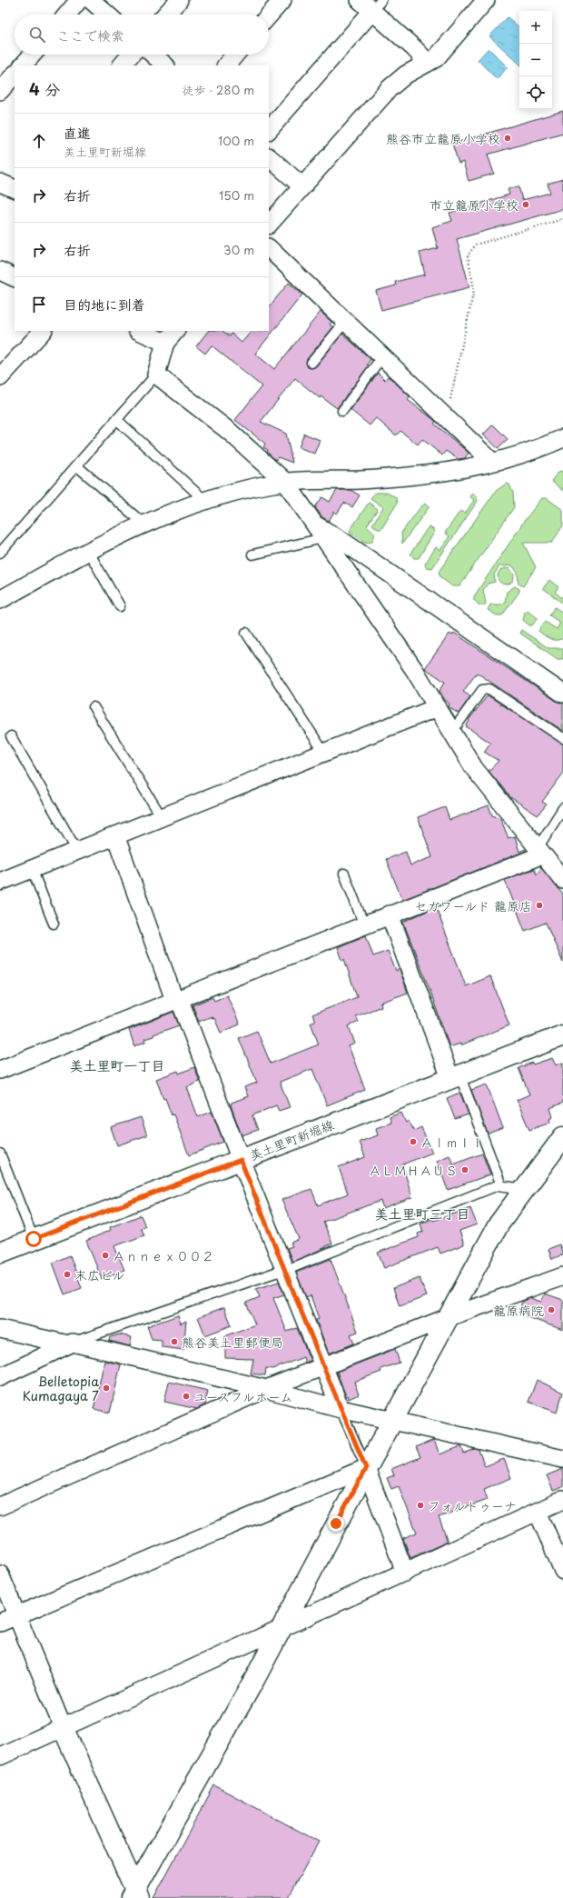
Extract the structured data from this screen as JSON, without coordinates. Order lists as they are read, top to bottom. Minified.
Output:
{"streets":{"street":["美土里町新堀線"]},"districts":["美土里町一丁目","美土里町三丁目"],"places":["熊谷市立籠原小学校","市立籠原小学校","セガワールド 籠原店","ＡｌｍＩＩ","ＡＬＭＨＡＵＳ","Ａｎｎｅｘ００２","末広ビル","籠原病院","熊谷美土里郵便局","Belletopia Kumagaya 7","ユースフルホーム","フォルトゥーナ"],"page":{"map_buttons":["+","−"],"search":"ここで検索","heading":["4 分","徒歩 · 280 m"],"list":[["直進","美土里町新堀線","100 m"],["右折","150 m"],["右折","30 m"],"目的地に到着"]}}
